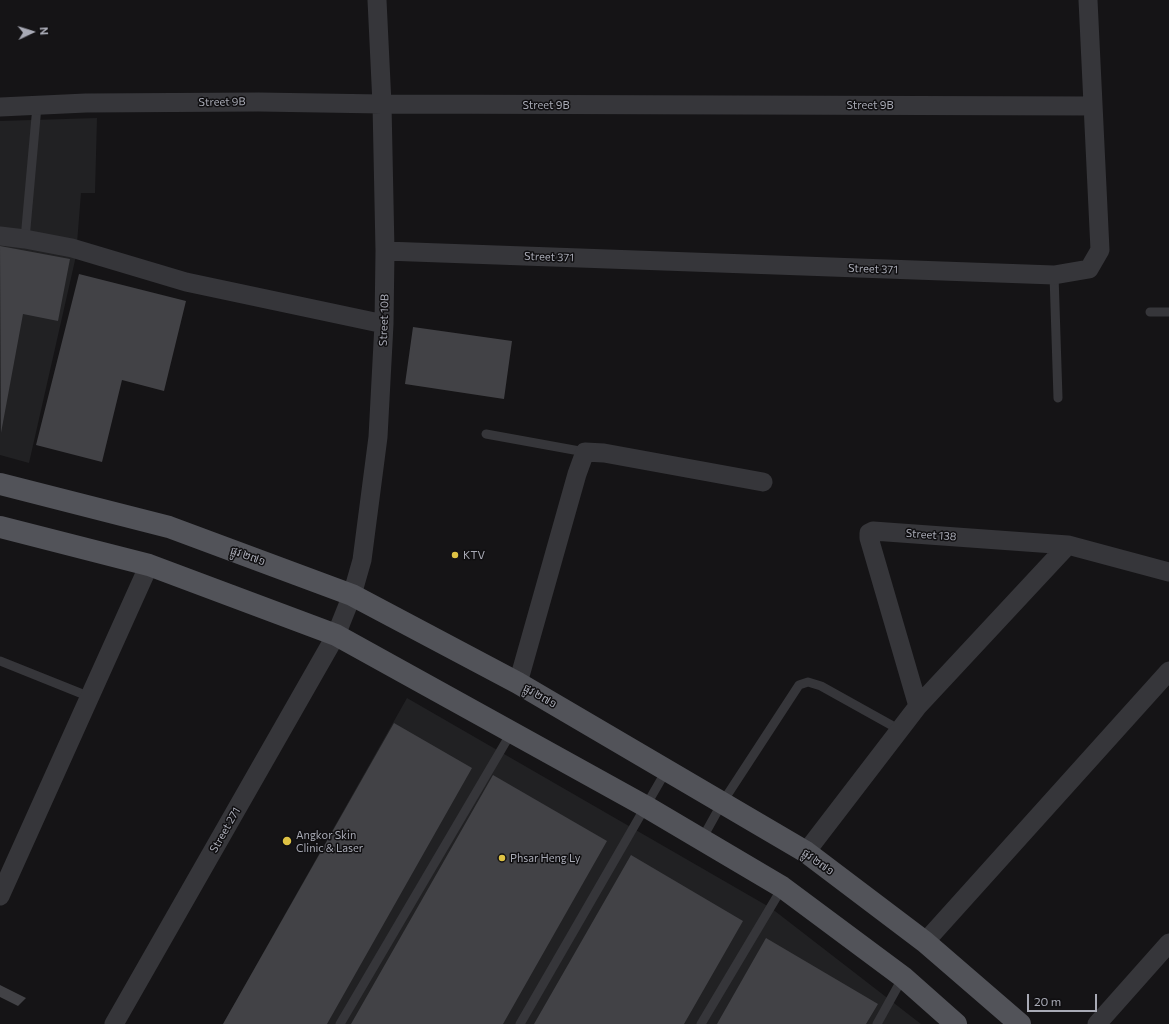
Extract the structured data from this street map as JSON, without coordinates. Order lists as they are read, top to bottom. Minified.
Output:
{"streets":{"main road":["ផ្លូវ ២៧១"],"street":["Street 9B","Street 371","Street 10B","Street 138","Street 271"]},"crossings":[["Street 9B","Street 371"],["Street 9B","Street 10B"],["Street 371","Street 10B"],["Street 10B","ផ្លូវ ២៧១"],["Street 10B","Street 271"]],"places":["KTV","Angkor Skin Clinic & Laser","Phsar Heng Ly"],"scale_bar":"20 m","north":"right"}
